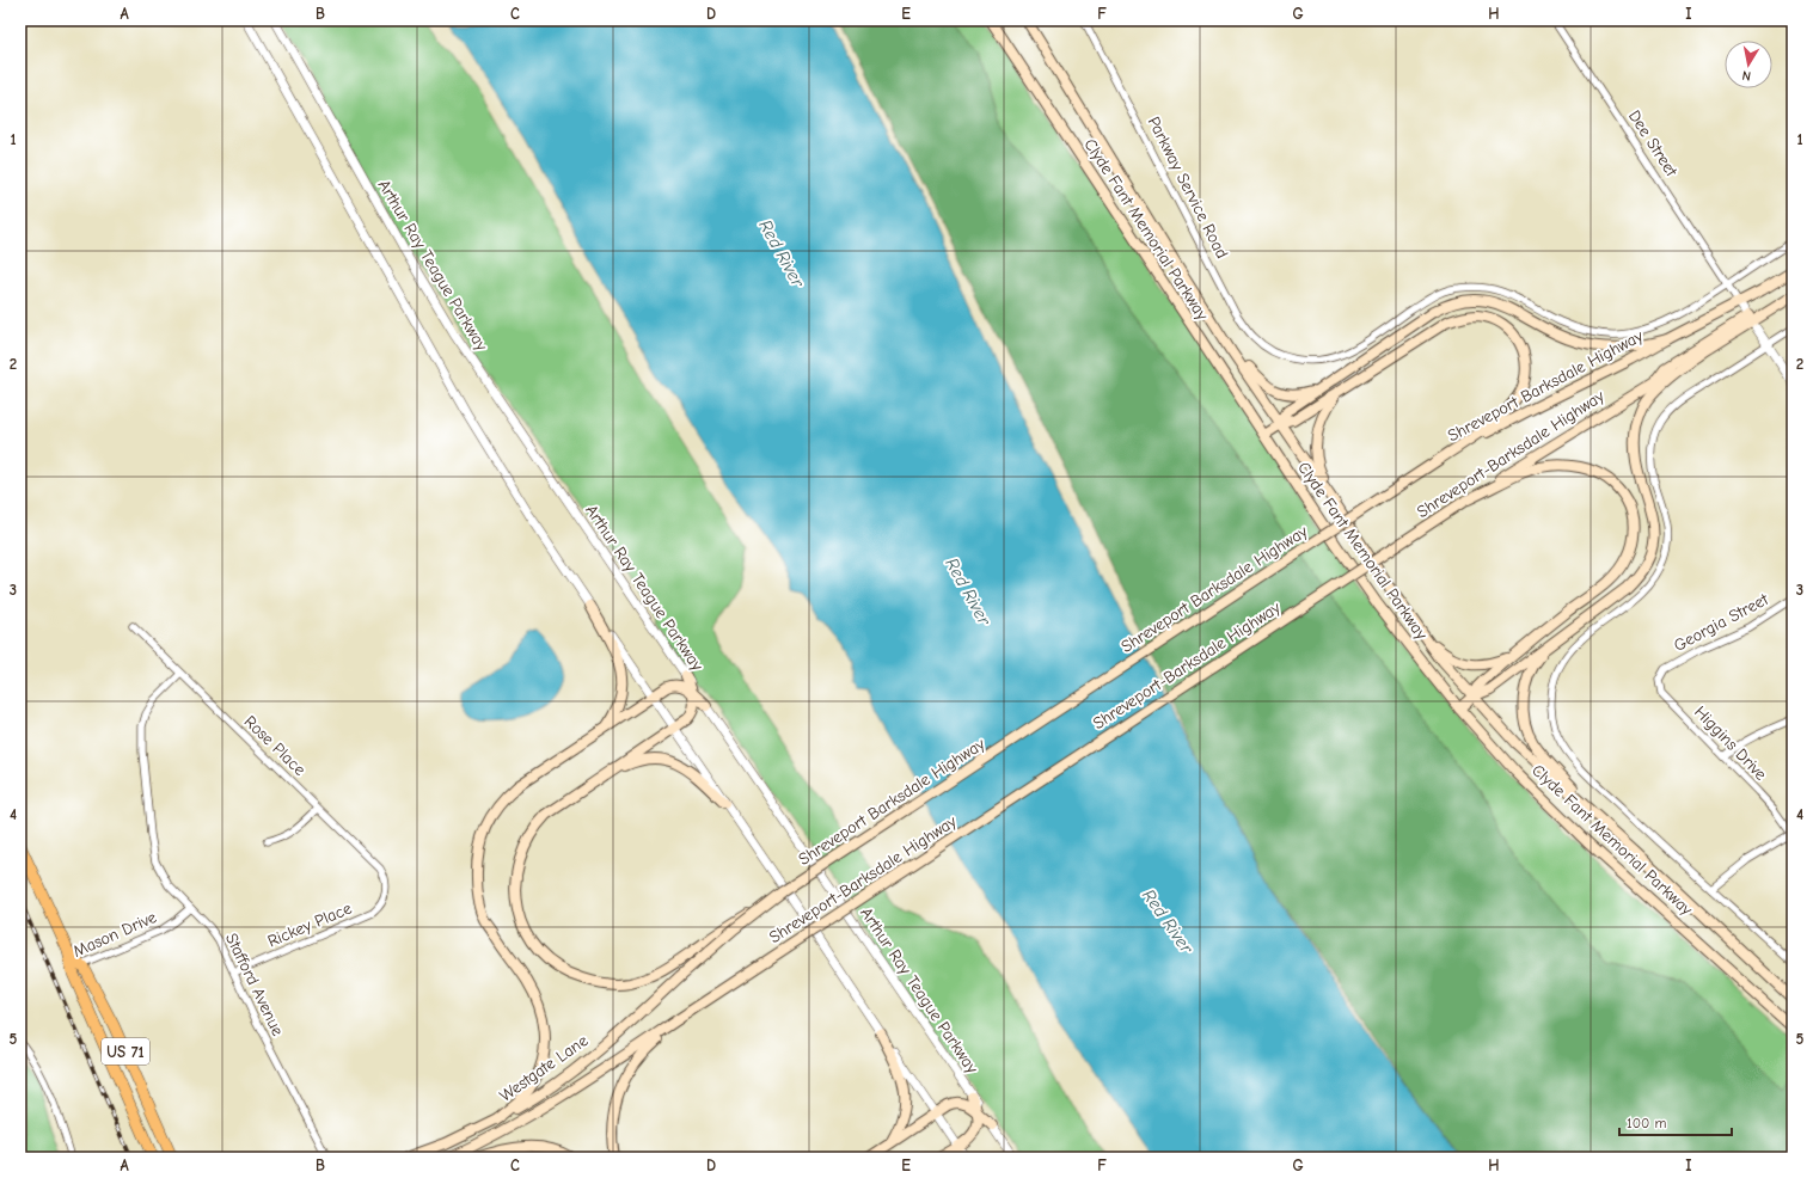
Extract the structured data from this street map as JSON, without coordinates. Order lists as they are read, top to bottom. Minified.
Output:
{"streets":{"main road":["Clyde Fant Memorial Parkway","Shreveport Barksdale Highway","Shreveport-Barksdale Highway","US 71","Westgate Lane"],"street":["Dee Street","Parkway Service Road","Arthur Ray Teague Parkway","Georgia Street","Higgins Drive","Rose Place","Rickey Place","Mason Drive","Stafford Avenue"]},"crossings":[["Dee Street","Parkway Service Road"],["Dee Street","Shreveport Barksdale Highway"],["Shreveport Barksdale Highway","Westgate Lane"],["Shreveport-Barksdale Highway","Westgate Lane"],["Georgia Street","Higgins Drive"],["Rose Place","Rickey Place"],["Rose Place","Stafford Avenue"],["Rickey Place","Stafford Avenue"],["Mason Drive","Stafford Avenue"],["Mason Drive","US 71"]],"water":["Red River"],"scale_bar":"100 m","north":"bottom","grid":{"columns":["A","B","C","D","E","F","G","H","I"],"rows":["1","2","3","4","5"]}}
